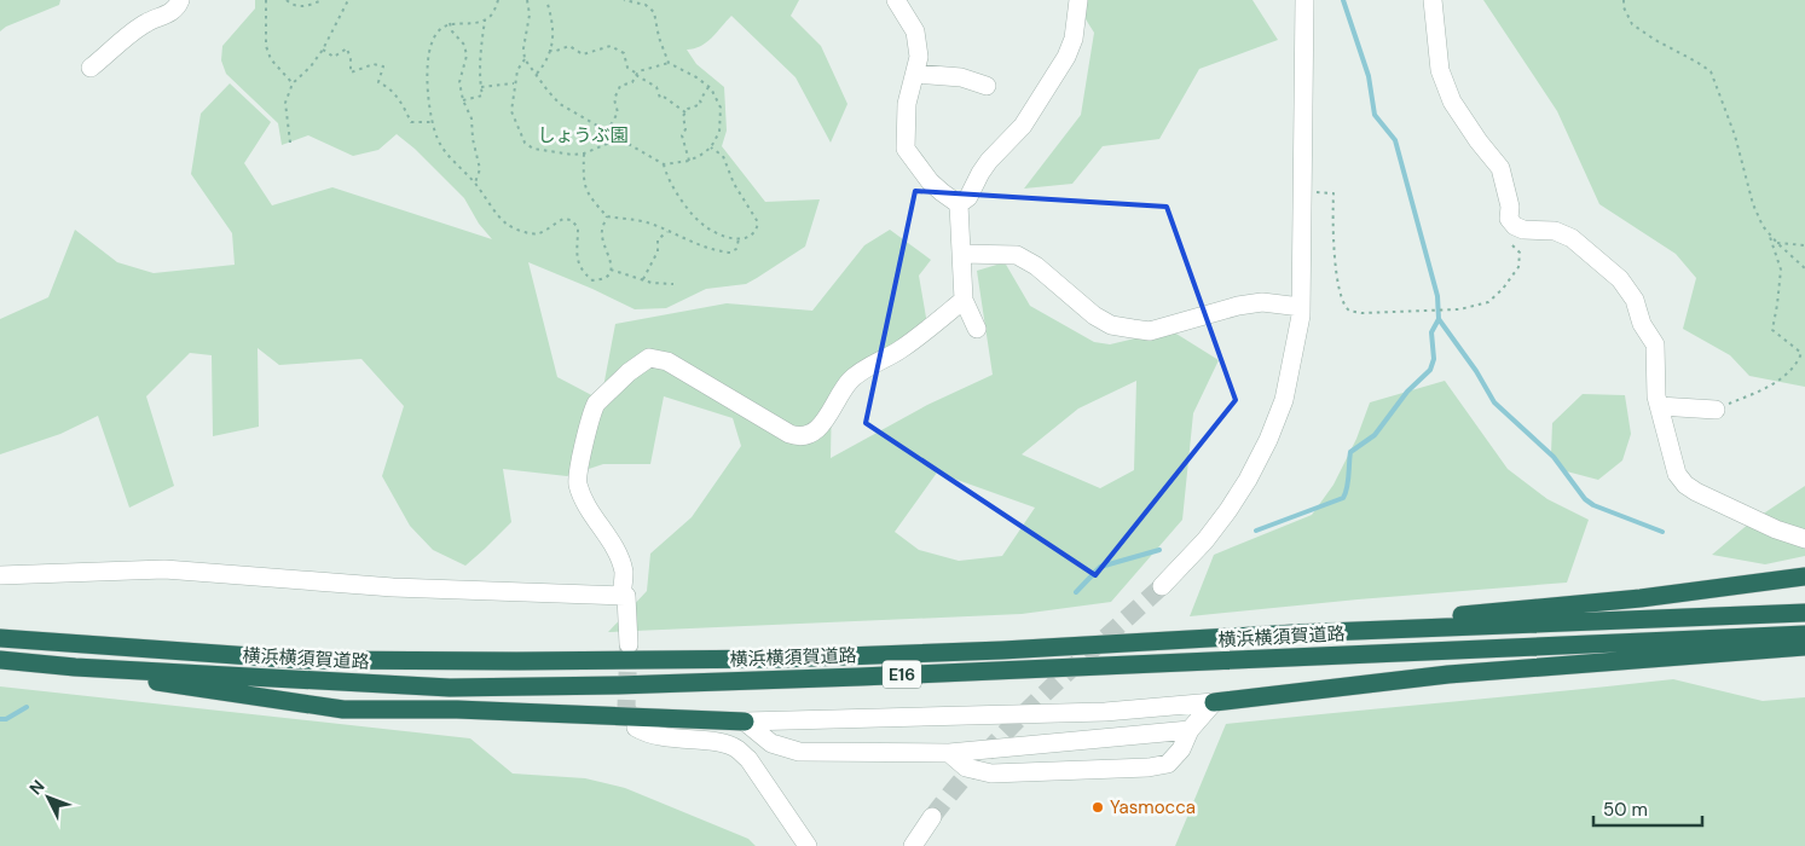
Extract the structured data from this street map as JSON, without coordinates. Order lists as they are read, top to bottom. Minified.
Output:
{"streets":{"highway":["横浜横須賀道路","E16"]},"parks":["しょうぶ園"],"places":["Yasmocca"],"scale_bar":"50 m","north":"top left"}
